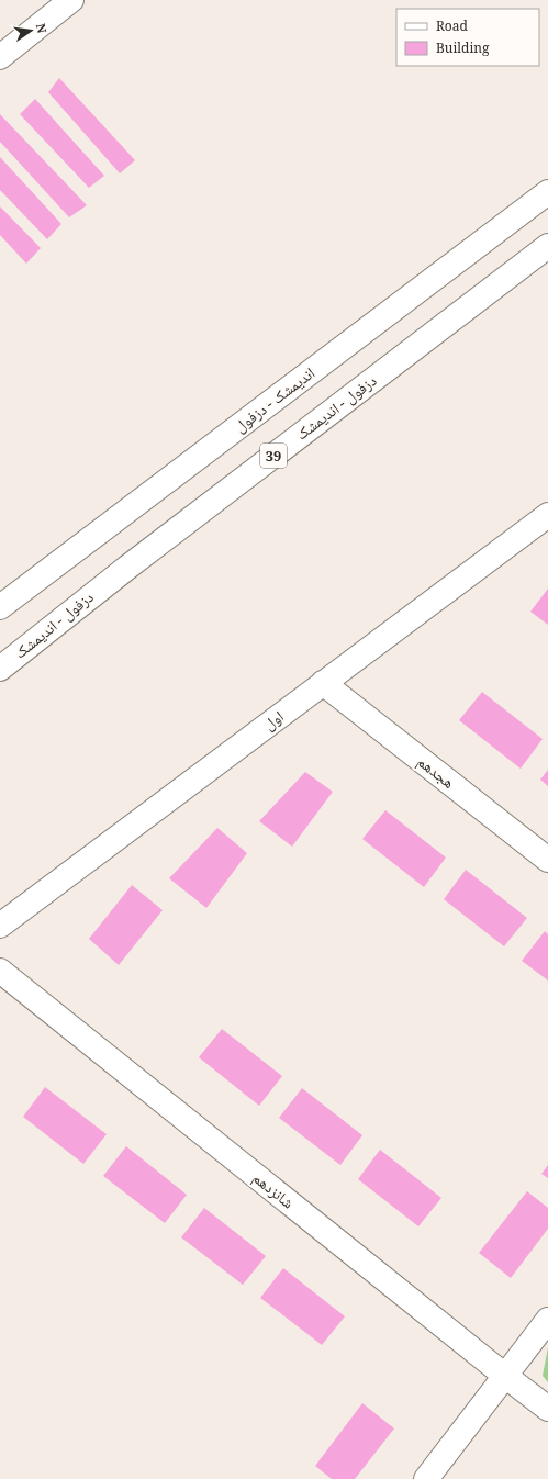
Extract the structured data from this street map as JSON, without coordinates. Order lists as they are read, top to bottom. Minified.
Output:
{"streets":{"street":["اندیمشک - دزفول","دزفول - اندیمشک","39","اول","هجدهم","شانزدهم"]},"crossings":[["اول","هجدهم"]],"legend":["Road","Building"],"north":"right"}
